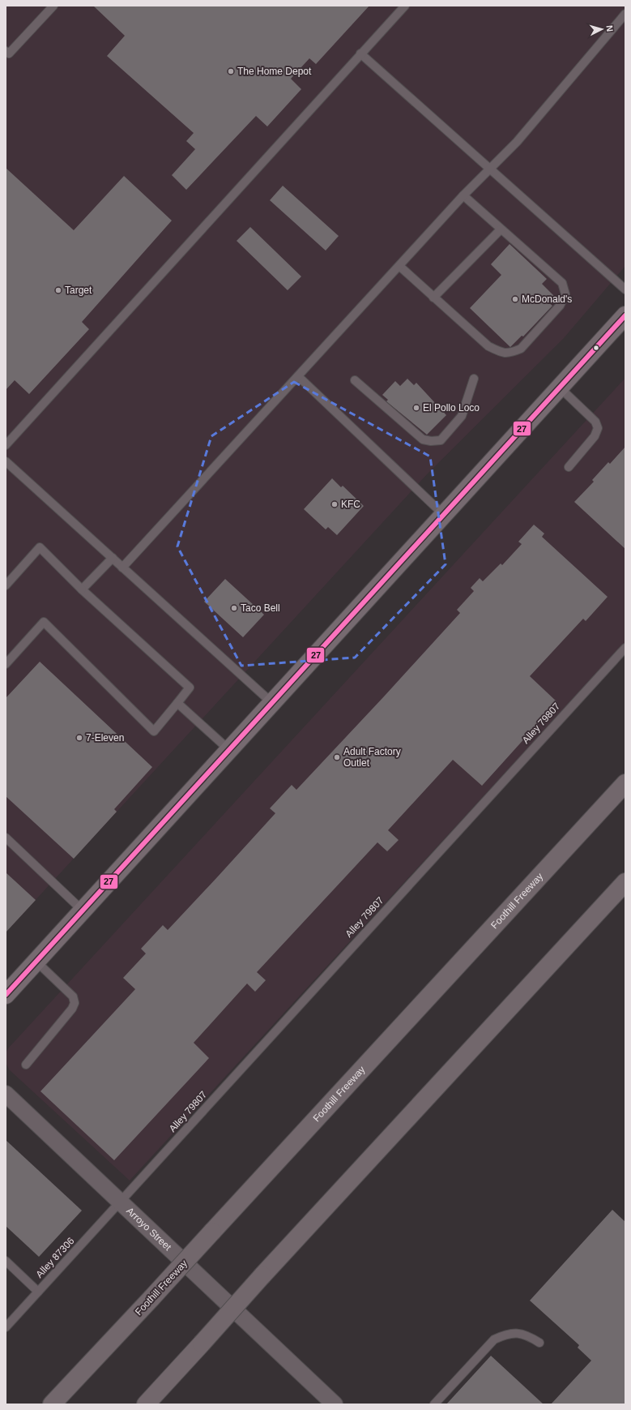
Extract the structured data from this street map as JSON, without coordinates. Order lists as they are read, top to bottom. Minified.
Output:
{"streets":{"highway":["Foothill Freeway"],"street":["Arroyo Street"],"lane":["Alley 79807","Alley 87306"]},"crossings":[["Alley 79807","Arroyo Street"],["Alley 79807","Alley 87306"],["Arroyo Street","Alley 87306"]],"places":["The Home Depot","Target","McDonald's","El Pollo Loco","KFC","Taco Bell","7-Eleven","Adult Factory Outlet"],"lines":["transit line 27"],"north":"right"}
